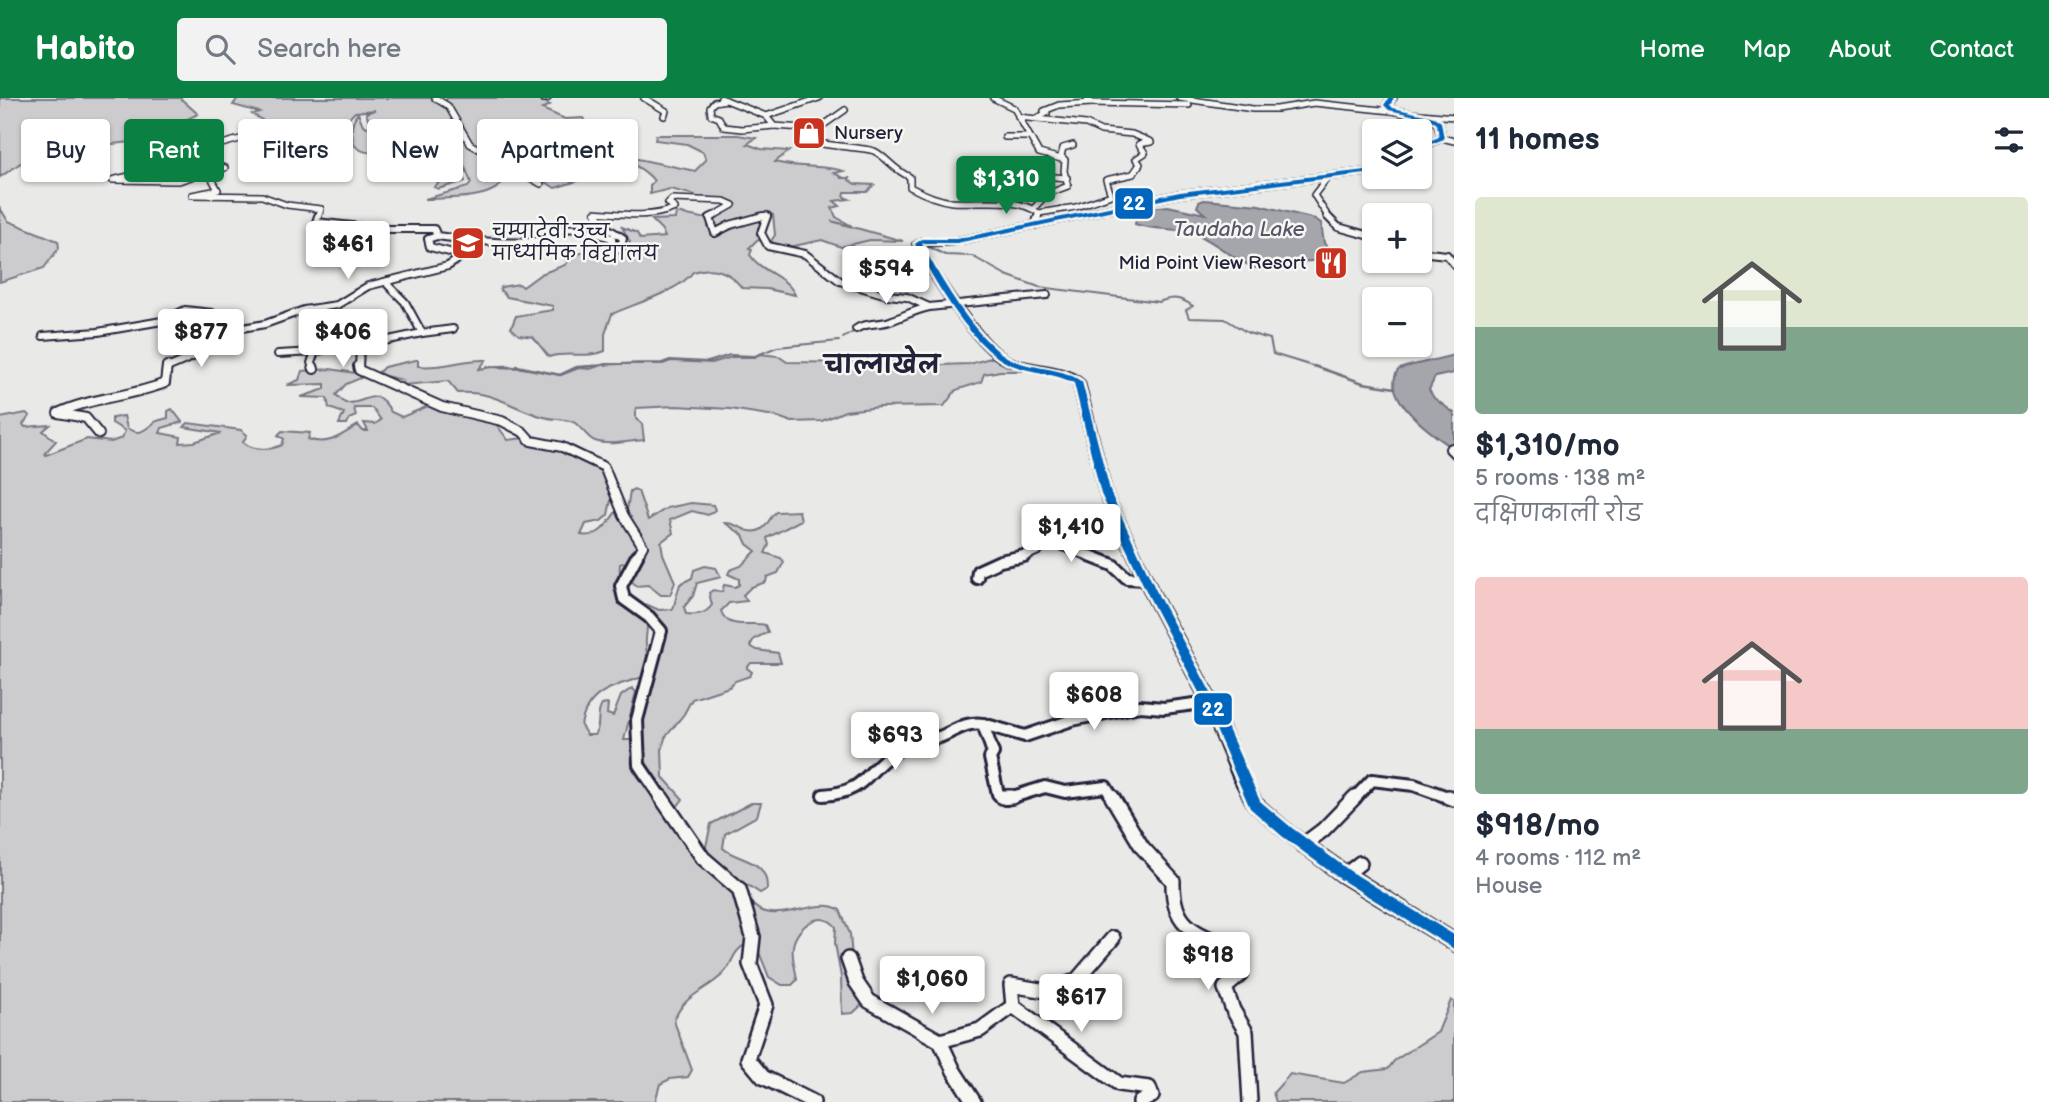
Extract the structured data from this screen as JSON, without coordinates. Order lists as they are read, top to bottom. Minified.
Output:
{"districts":["चाल्नाखेल"],"water":["Taudaha Lake"],"places":{"shop":["Nursery"],"school or university":["चम्पादेवी उच्च माध्यमिक विद्यालय"],"restaurant":["Mid Point View Resort"]},"lines":["transit line 22"],"page":{"header":"Habito","search":"Search here","nav":["Home","Map","About","Contact"],"heading":"11 homes","map_buttons":["+","−"],"chip":["Buy","Rent","Filters","New","Apartment"],"price":["$1,310","$461","$594","$877","$406","$1,410","$608","$693","$918","$1,060","$617"],"list":[{"name":"$1,310/mo","note":"5 rooms · 138 m² · दक्षिणकाली रोड"},{"name":"$918/mo","note":"4 rooms · 112 m² · House"}]}}
